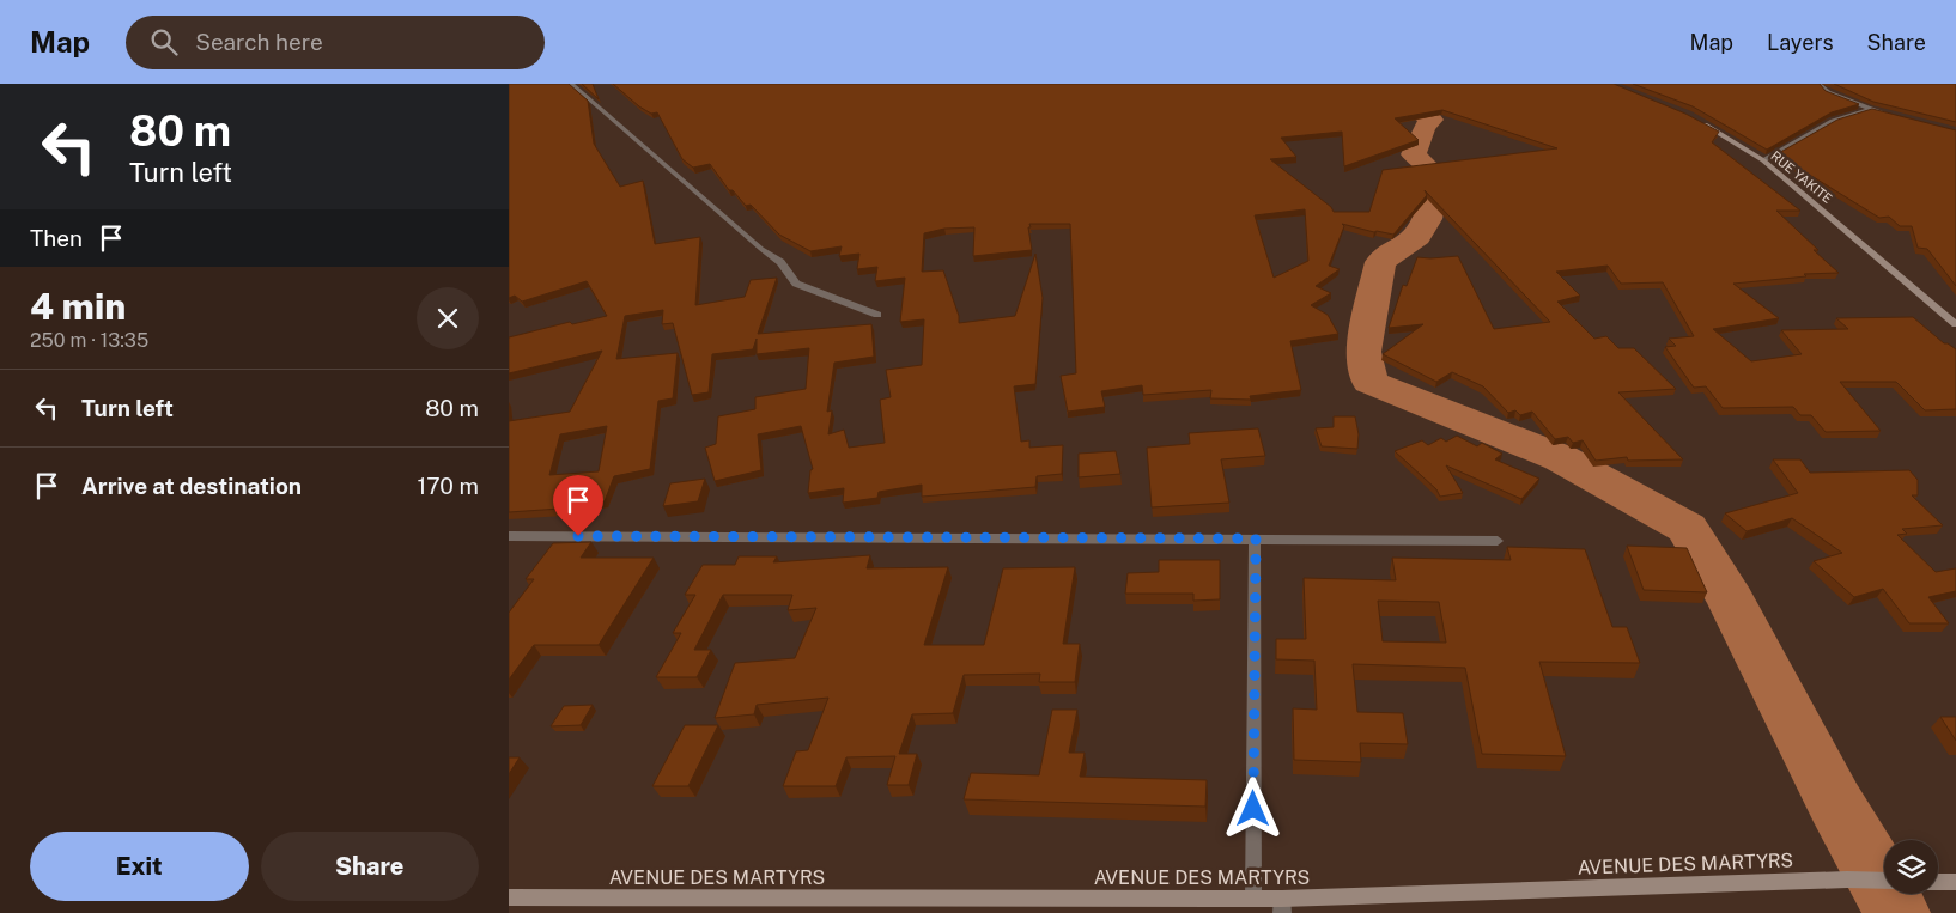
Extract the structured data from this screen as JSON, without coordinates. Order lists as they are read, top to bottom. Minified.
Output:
{"streets":{"main road":["RUE YAKITE","AVENUE DES MARTYRS"]},"page":{"header":"Map","search":"Search here","nav":["Map","Layers","Share"],"turn":["80 m","Turn left"],"then":"Then","heading":["4 min","250 m · 13:35"],"list":[{"name":"Turn left","value":"80 m"},{"name":"Arrive at destination","value":"170 m"}],"buttons":["Exit","Share"]}}
